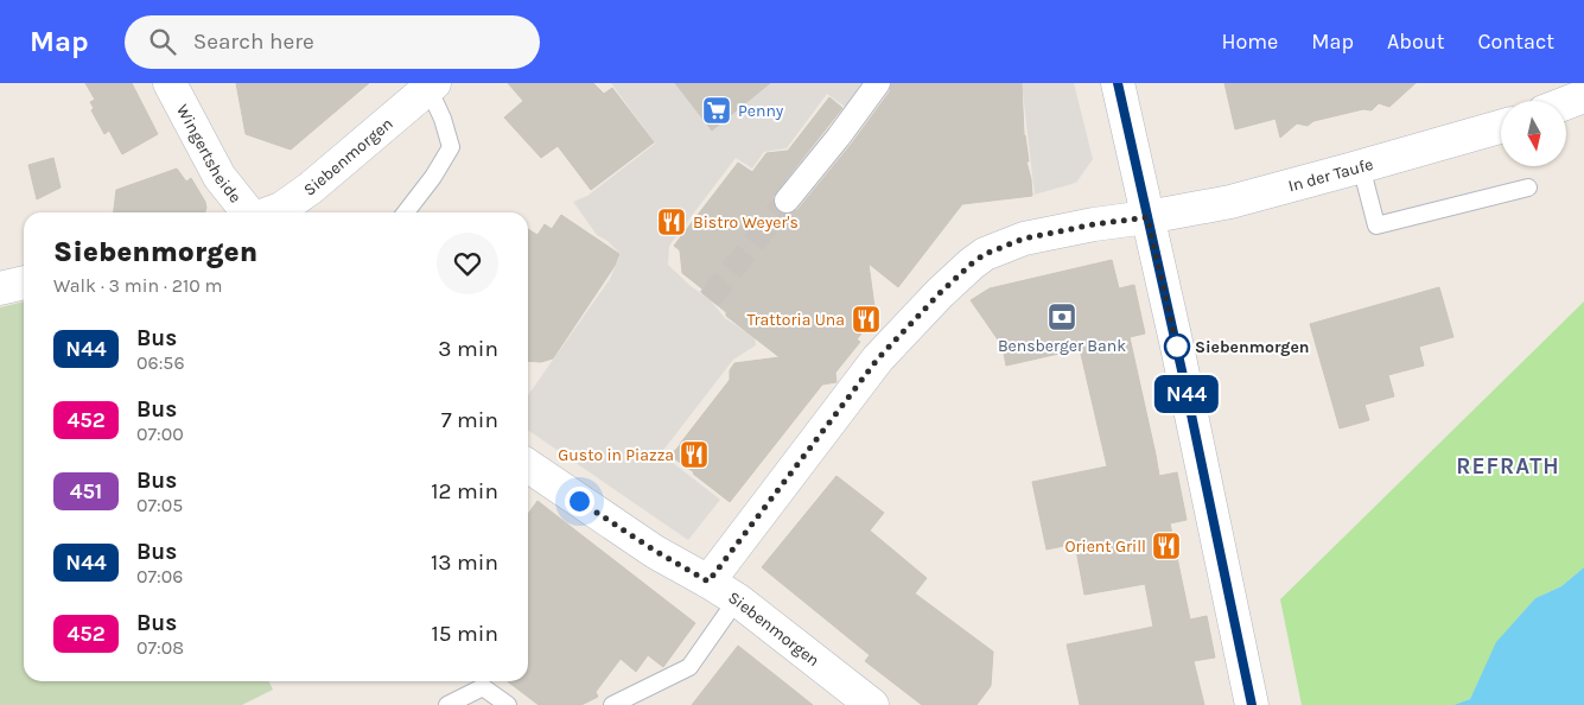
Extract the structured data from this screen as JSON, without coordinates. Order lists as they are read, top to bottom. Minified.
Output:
{"streets":{"street":["Wingertsheide","Siebenmorgen","In der Taufe"]},"crossings":[["Siebenmorgen","In der Taufe"]],"districts":["REFRATH"],"places":{"supermarket":["Penny"],"restaurant":["Bistro Weyer's","Trattoria Una","Gusto in Piazza","Orient Grill"],"bank":["Bensberger Bank"],"other":["Siebenmorgen"]},"lines":["bus line N44"],"north":"bottom","page":{"header":"Map","search":"Search here","nav":["Home","Map","About","Contact"],"on_map":"N44","heading":["Siebenmorgen","Walk · 3 min · 210 m"],"list":[{"mark":"N44","name":"Bus","note":"06:56","value":"3 min"},{"mark":"452","name":"Bus","note":"07:00","value":"7 min"},{"mark":"451","name":"Bus","note":"07:05","value":"12 min"},{"mark":"N44","name":"Bus","note":"07:06","value":"13 min"},{"mark":"452","name":"Bus","note":"07:08","value":"15 min"}]}}
